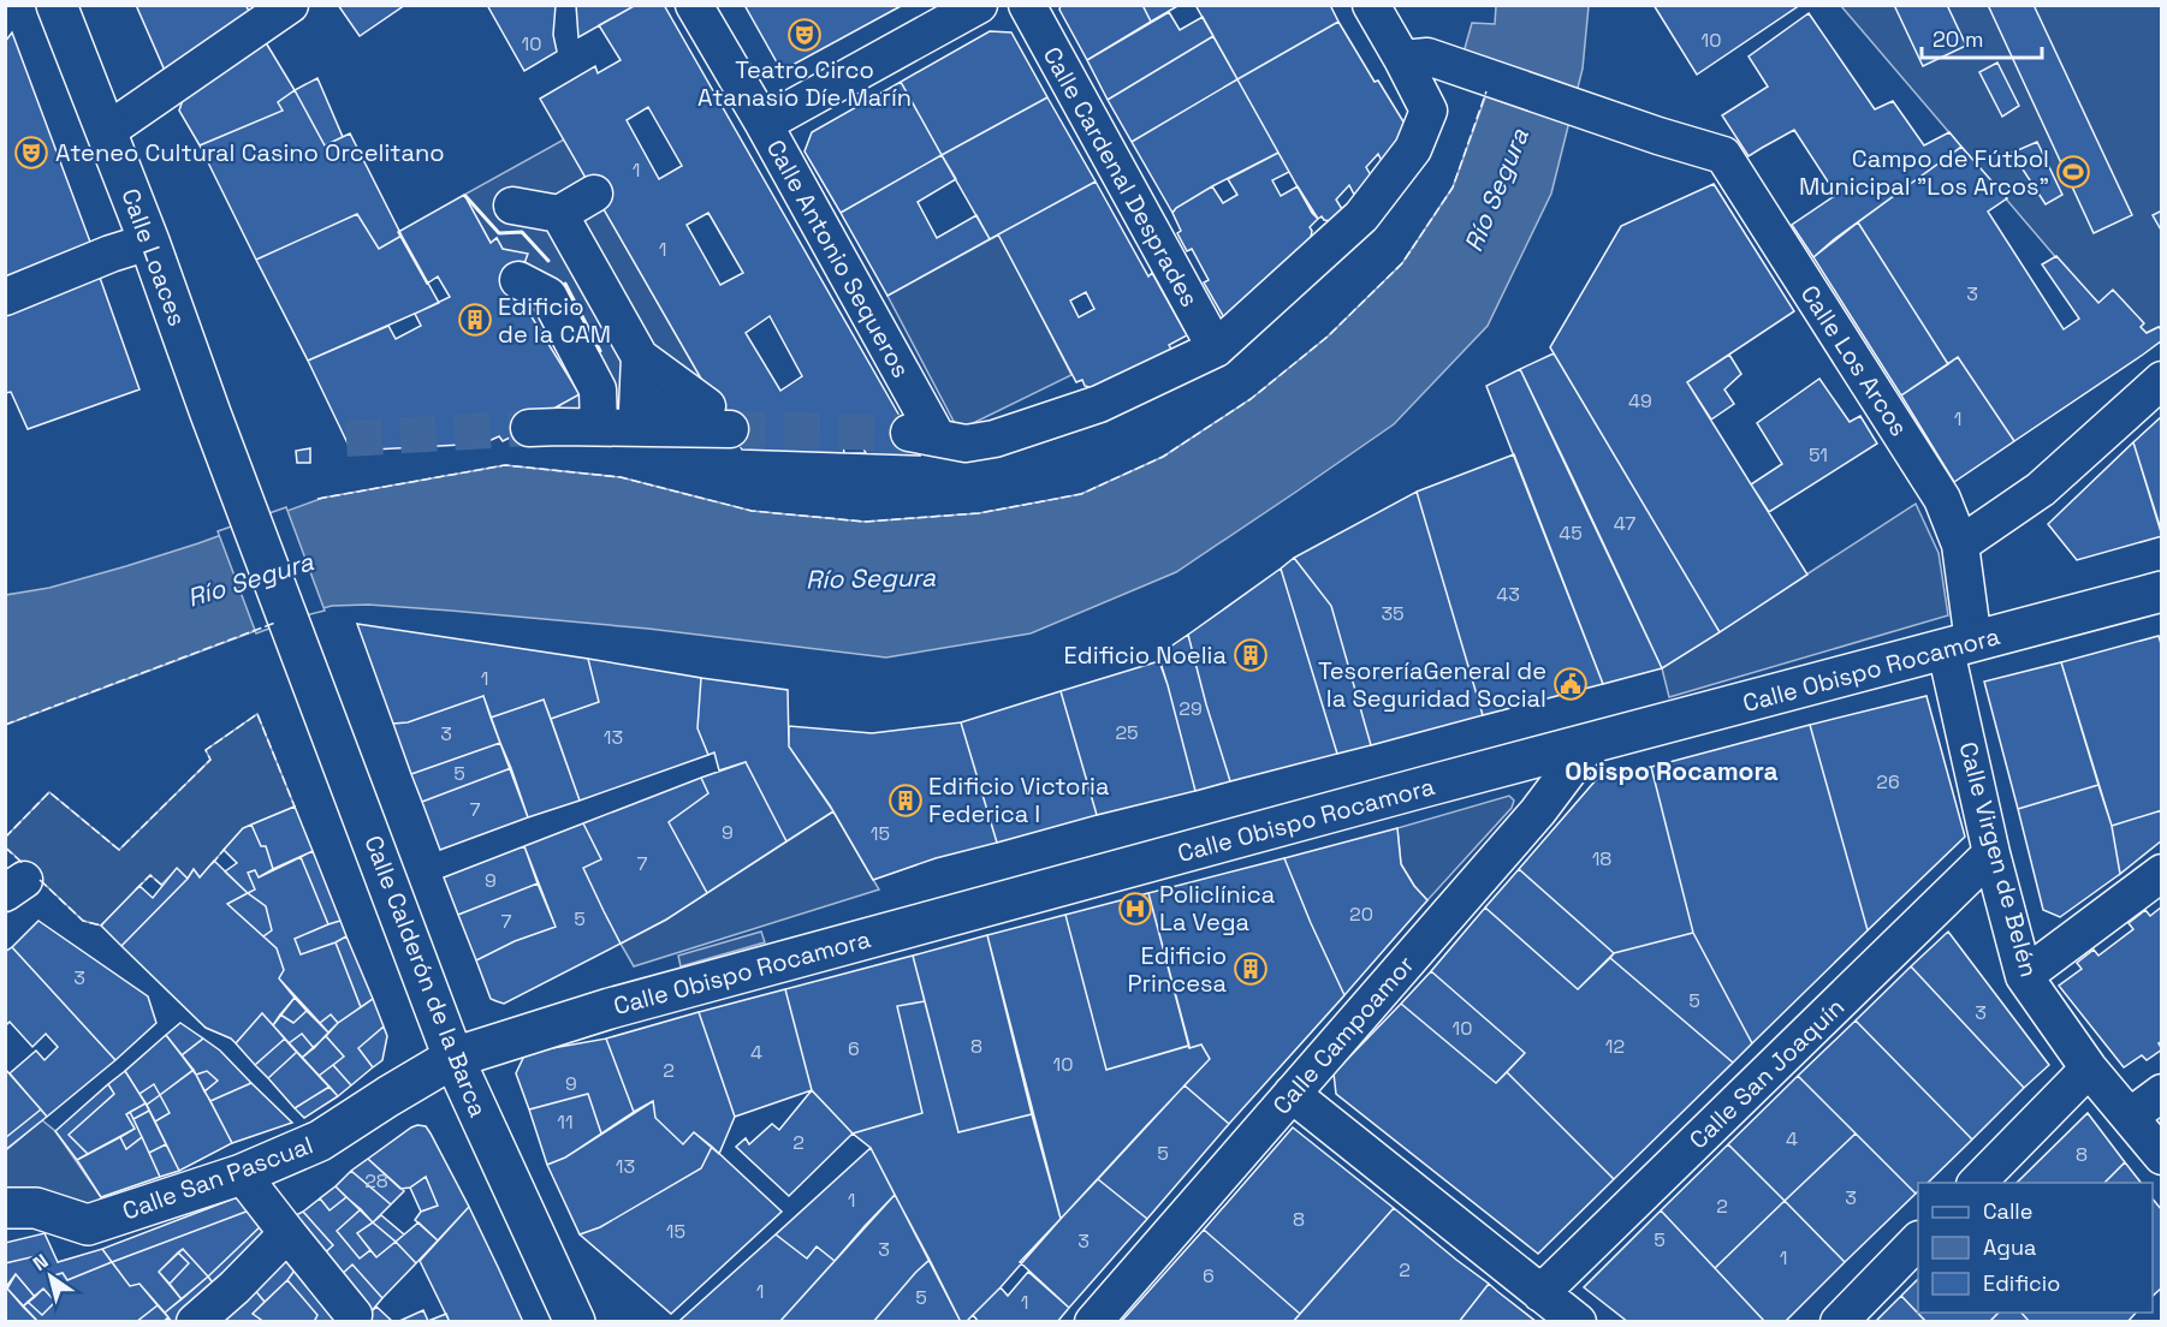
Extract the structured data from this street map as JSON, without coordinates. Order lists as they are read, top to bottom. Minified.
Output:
{"streets":{"street":["Calle Cardenal Desprades","Calle Loaces","Calle Antonio Sequeros","Calle Los Arcos","Calle Obispo Rocamora","Calle Virgen de Belén","Calle Calderón de la Barca","Calle Campoamor","Calle San Joaquín","Calle San Pascual"]},"crossings":[["Calle Cardenal Desprades","Calle Antonio Sequeros"],["Calle Loaces","Calle Calderón de la Barca"],["Calle Los Arcos","Calle Obispo Rocamora"],["Calle Los Arcos","Calle Virgen de Belén"],["Calle Obispo Rocamora","Calle Virgen de Belén"],["Calle Obispo Rocamora","Calle Calderón de la Barca"],["Calle Obispo Rocamora","Calle Campoamor"],["Calle Obispo Rocamora","Calle San Pascual"],["Calle Virgen de Belén","Calle San Joaquín"],["Calle Calderón de la Barca","Calle San Pascual"]],"districts":["Obispo Rocamora"],"water":["Río Segura"],"places":{"theatre":["Teatro Circo Atanasio Díe Marín","Ateneo Cultural Casino Orcelitano"],"sports":["Campo de Fútbol Municipal \"Los Arcos\""],"building":["Edificio de la CAM","Edificio Noelia","Edificio Victoria Federica I","Edificio Princesa"],"public building":["TesoreríaGeneral de la Seguridad Social"],"hospital":["Policlínica La Vega"]},"house_numbers":["10","10","1","1","3","49","1","51","47","45","43","35","1","29","25","3","13","5","26","7","9","15","18","7","9","20","5","7","3","5","3","10","8","12","6","4","10","2","9","11","4","2","5","8","13","28","3","1","2","8","15","5","3","3","1","2","6","1","5","1"],"legend":["Calle","Agua","Edificio"],"scale_bar":"20 m","north":"top left"}
